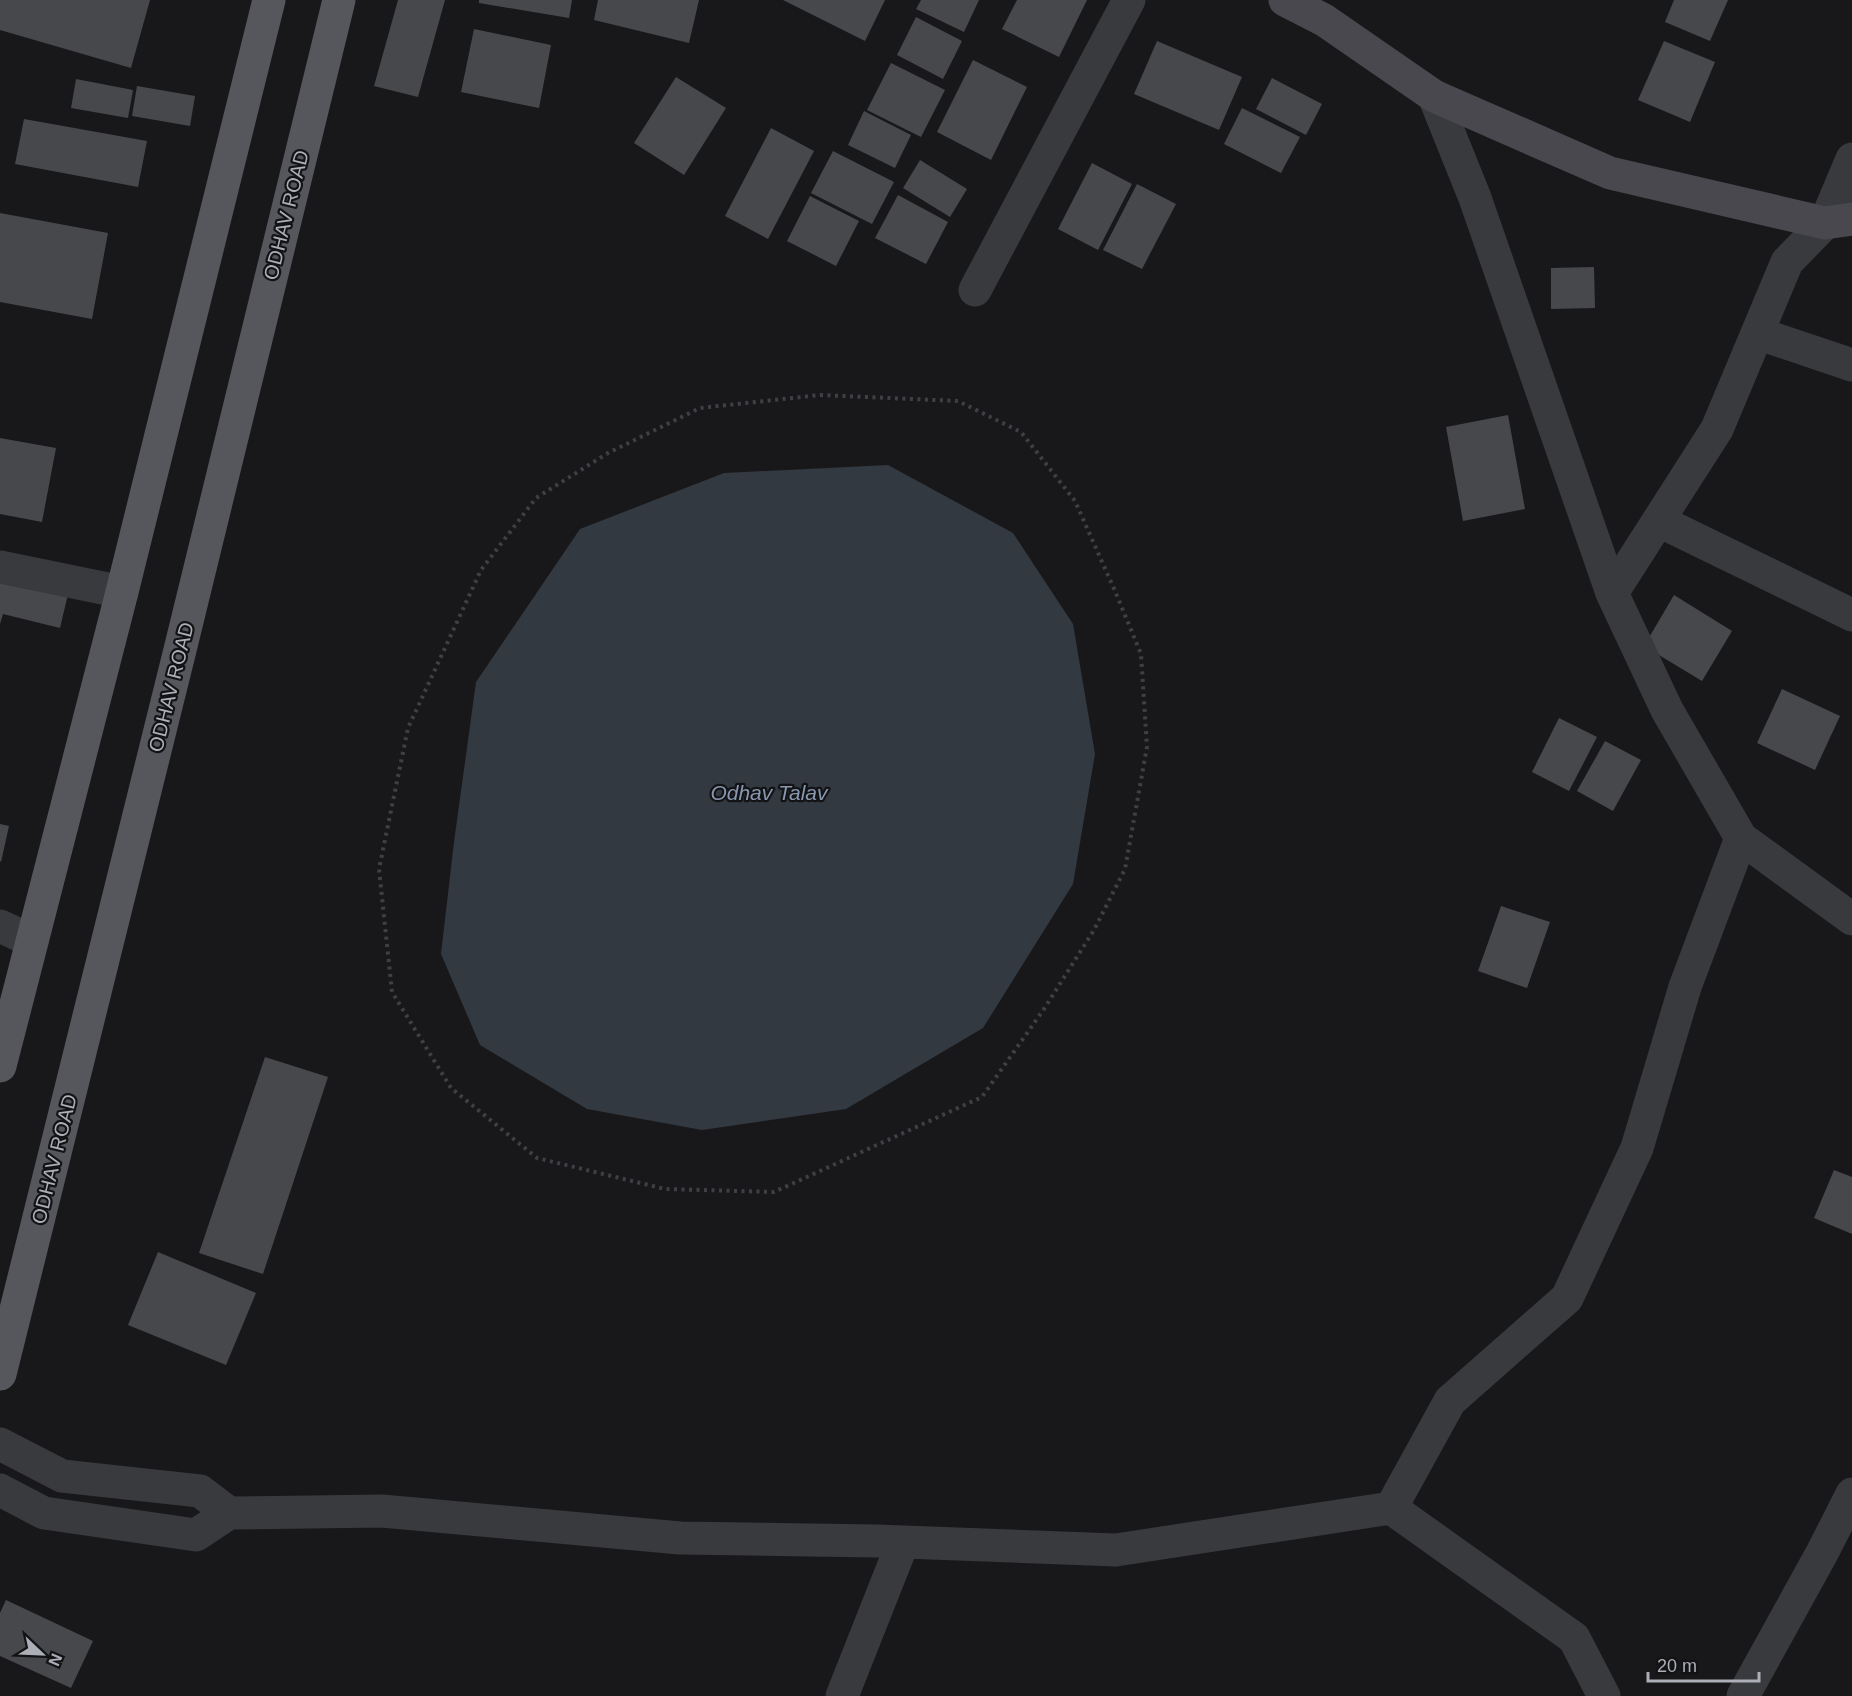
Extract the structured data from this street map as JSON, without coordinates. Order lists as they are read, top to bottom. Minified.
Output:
{"streets":{"main road":["ODHAV ROAD"]},"water":["Odhav Talav"],"scale_bar":"20 m","north":"bottom right"}
